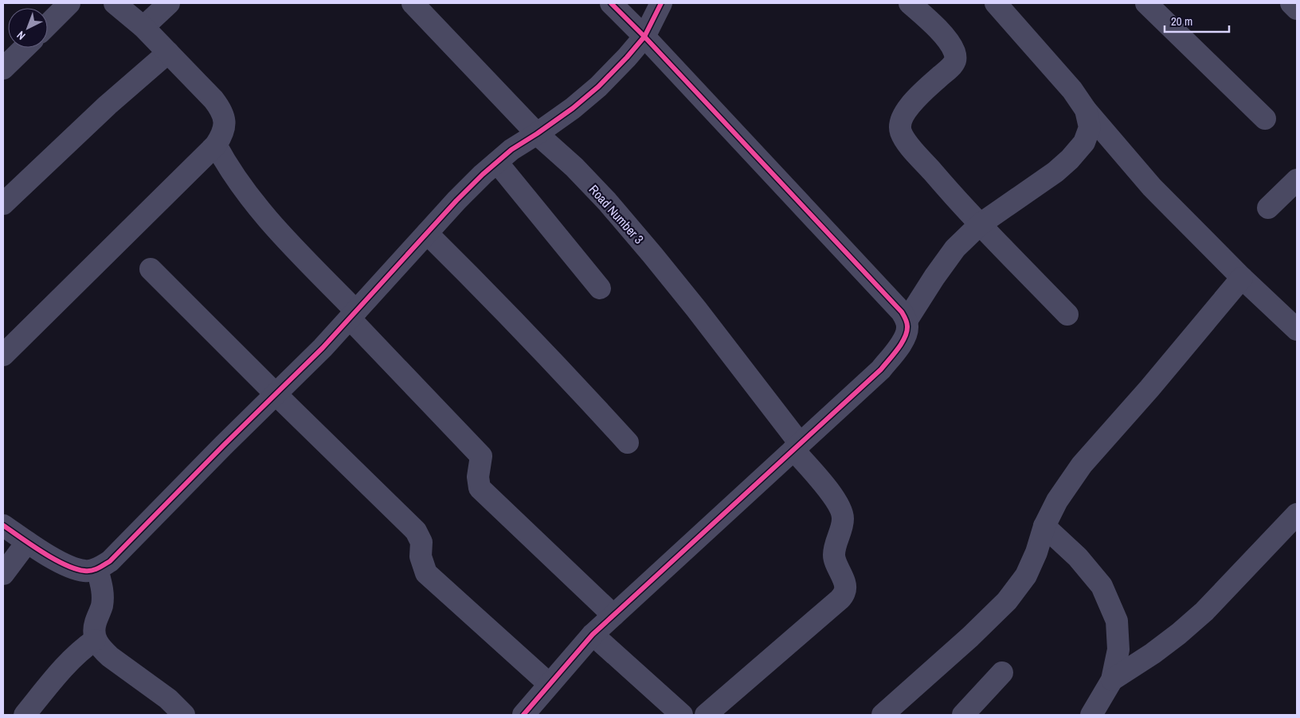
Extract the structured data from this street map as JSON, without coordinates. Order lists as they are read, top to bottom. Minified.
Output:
{"streets":{"street":["Road Number 3"]},"scale_bar":"20 m","north":"bottom left"}
